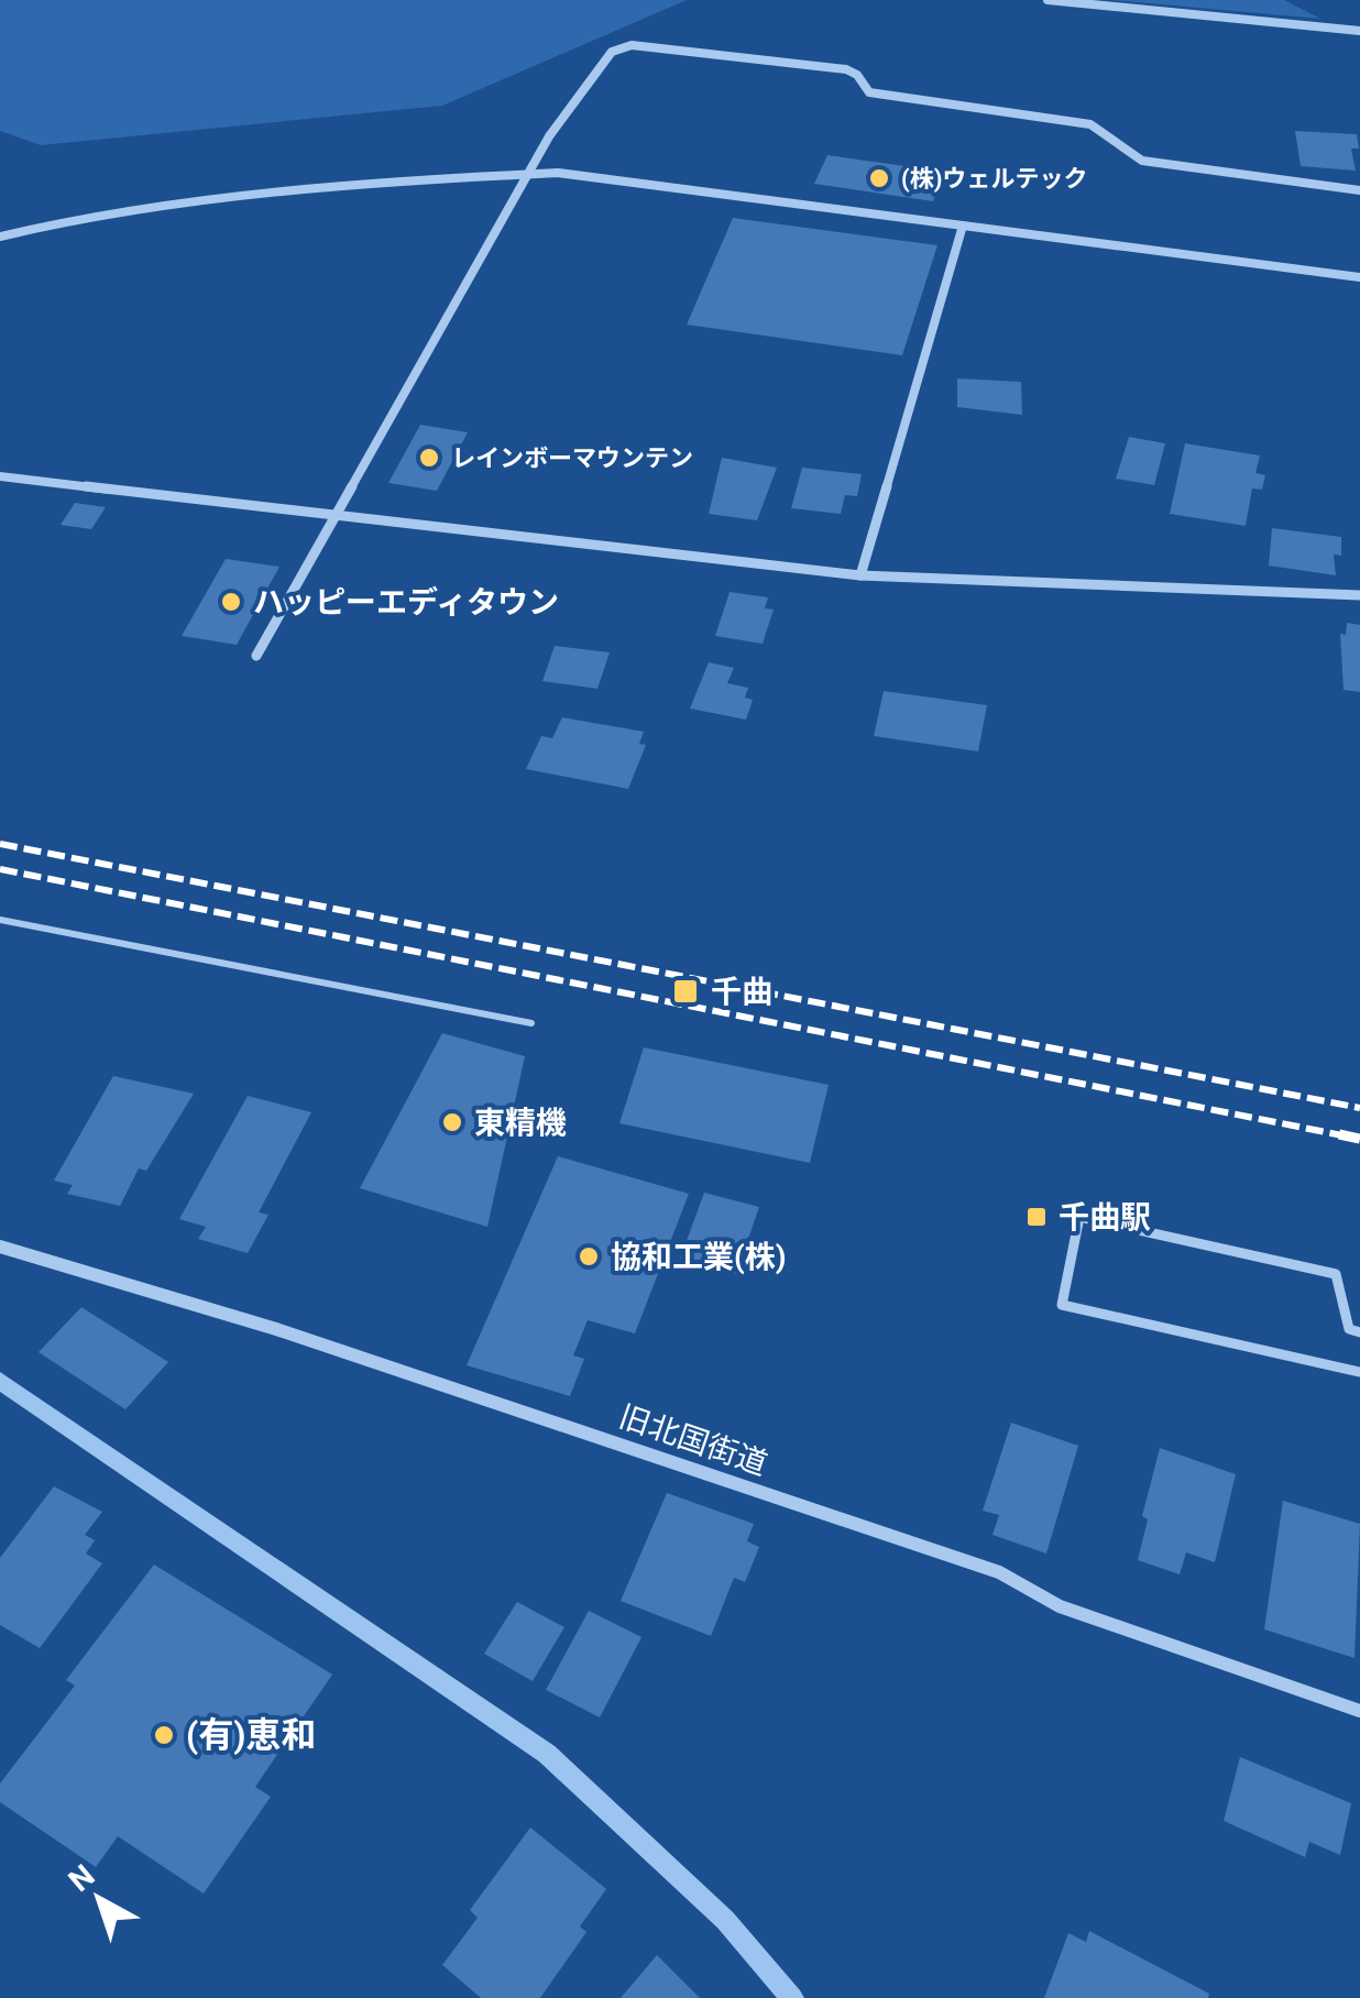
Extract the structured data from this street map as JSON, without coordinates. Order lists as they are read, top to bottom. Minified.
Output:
{"streets":{"street":["旧北国街道"]},"places":{"other":["(株)ウェルテック","レインボーマウンテン","ハッピーエディタウン","東精機","協和工業(株)","(有)恵和"],"transit":["千曲","千曲駅"]},"north":"top left"}
